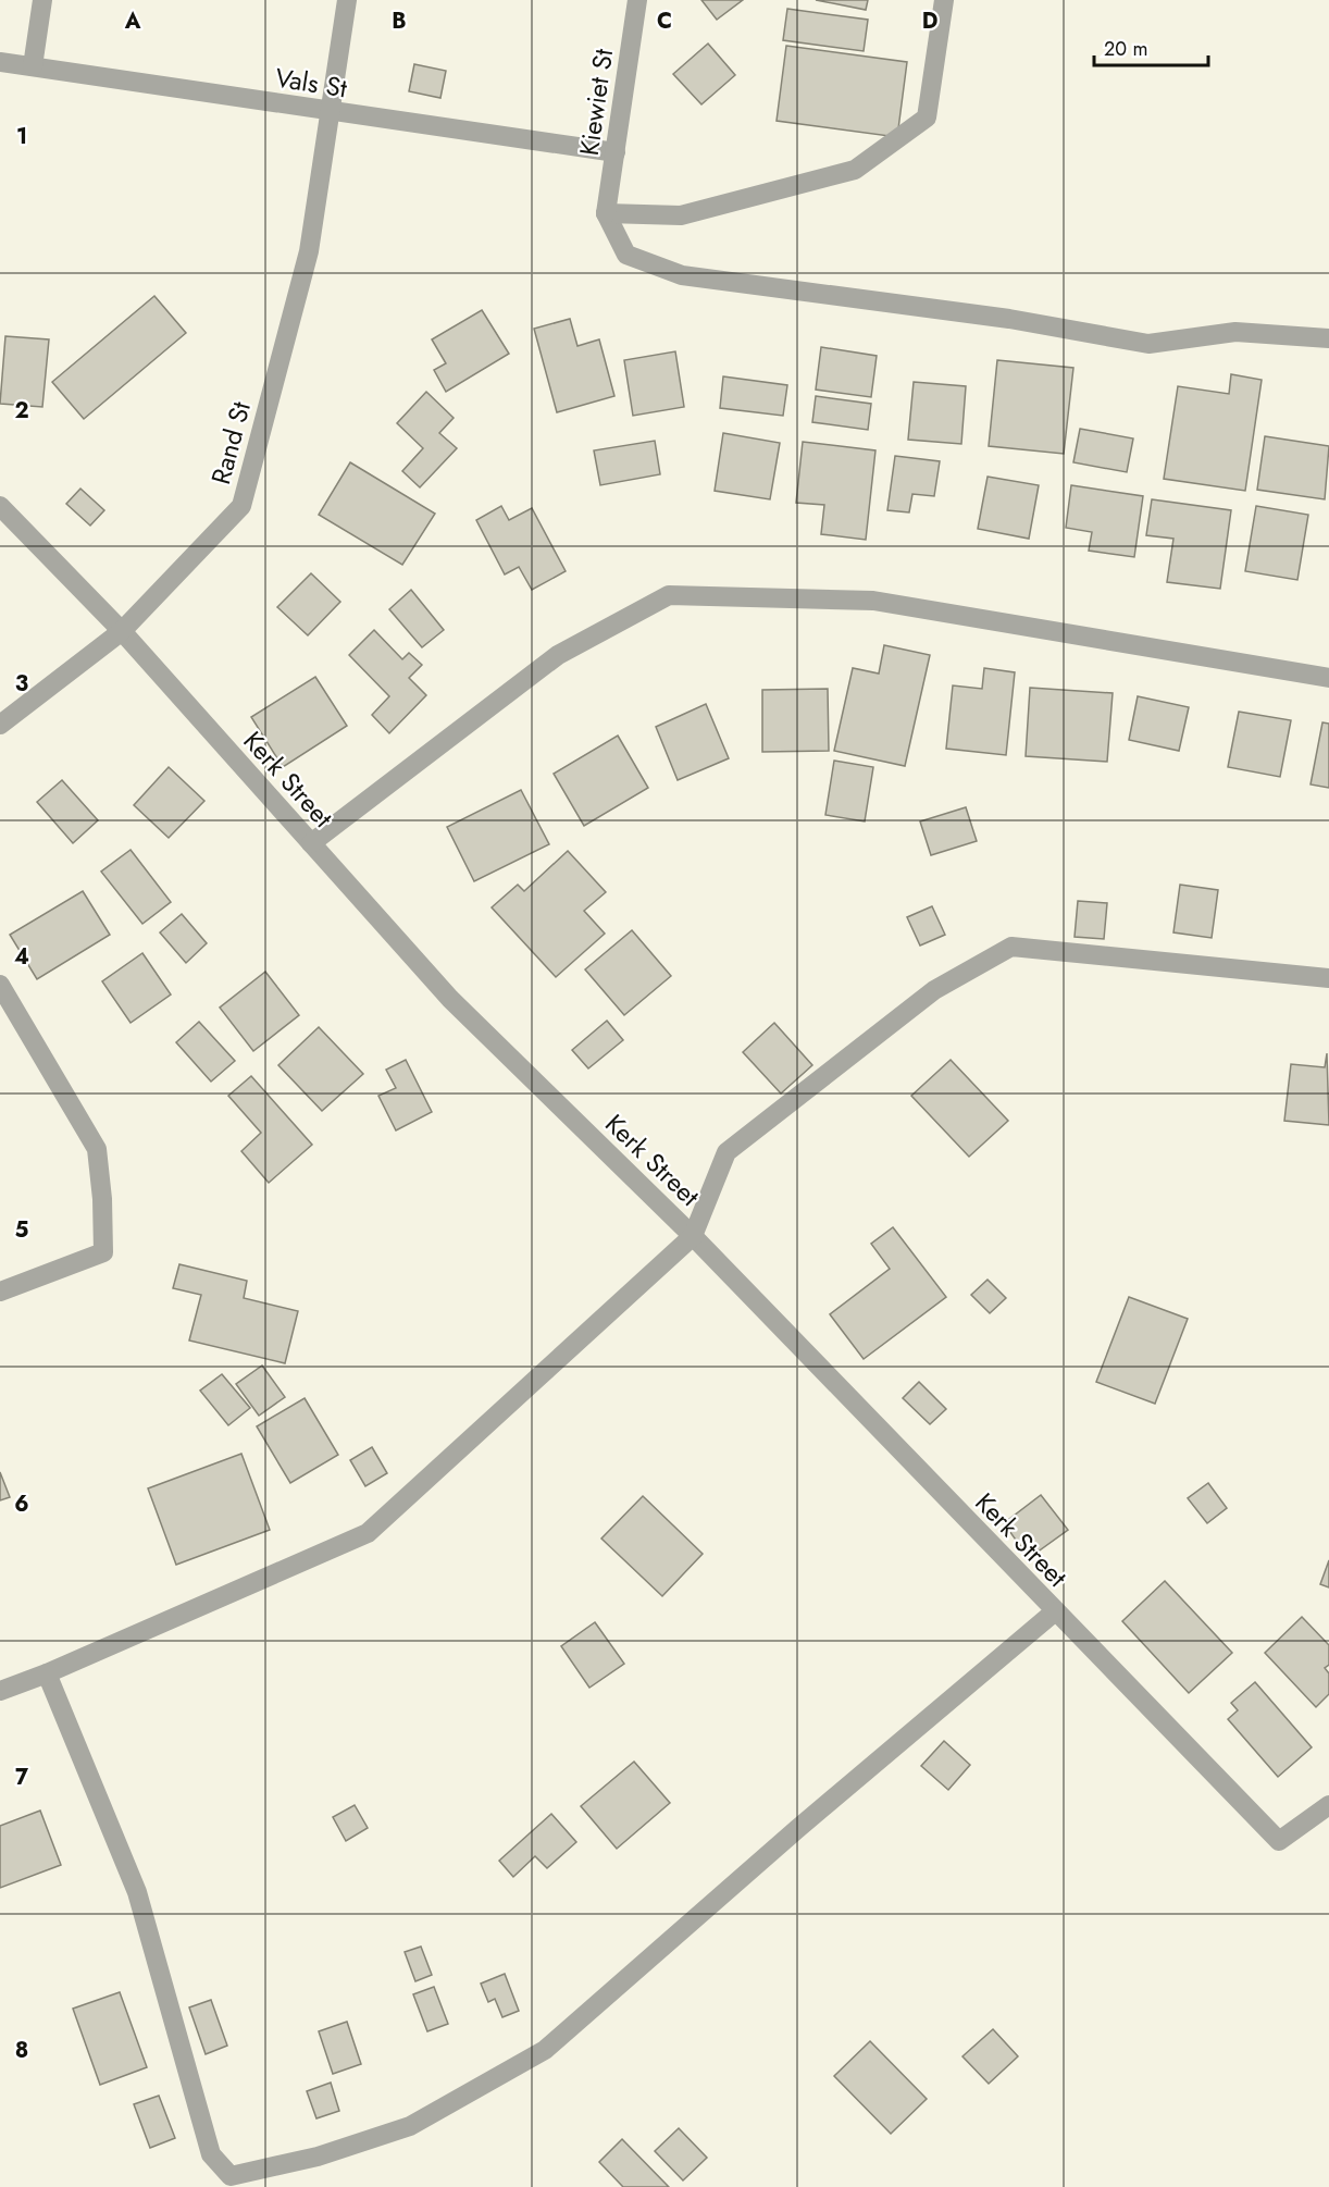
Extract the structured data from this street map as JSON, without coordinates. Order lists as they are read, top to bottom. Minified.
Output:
{"streets":{"street":["Vals St","Kiewiet St","Rand St","Kerk Street"]},"crossings":[["Vals St","Kiewiet St"],["Vals St","Rand St"],["Rand St","Kerk Street"]],"scale_bar":"20 m","grid":{"columns":["A","B","C","D"],"rows":["1","2","3","4","5","6","7","8"]}}
